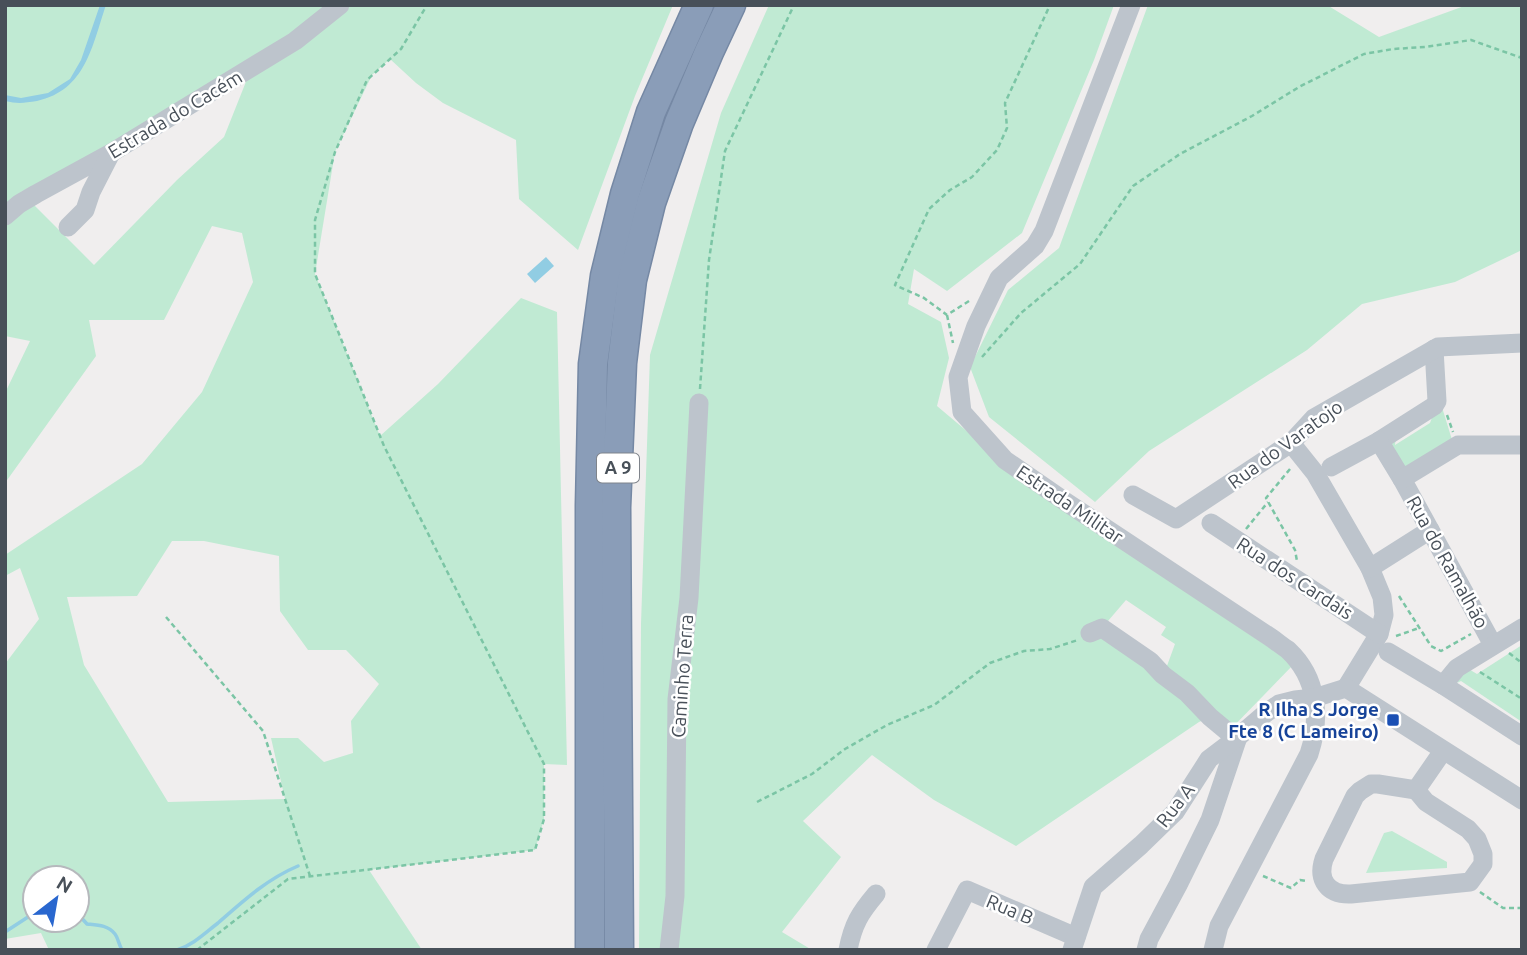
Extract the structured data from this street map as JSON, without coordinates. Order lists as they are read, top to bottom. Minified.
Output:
{"streets":{"highway":["A 9"],"street":["Estrada do Cacém","Rua do Varatojo","Estrada Militar","Rua do Ramalhão","Rua dos Cardais","Caminho Terra","Rua A","Rua B"]},"crossings":[["Estrada Militar","Rua A"],["Rua A","Rua B"]],"places":{"transit":["R Ilha S Jorge Fte 8 (C Lameiro)"]},"north":"top right"}
